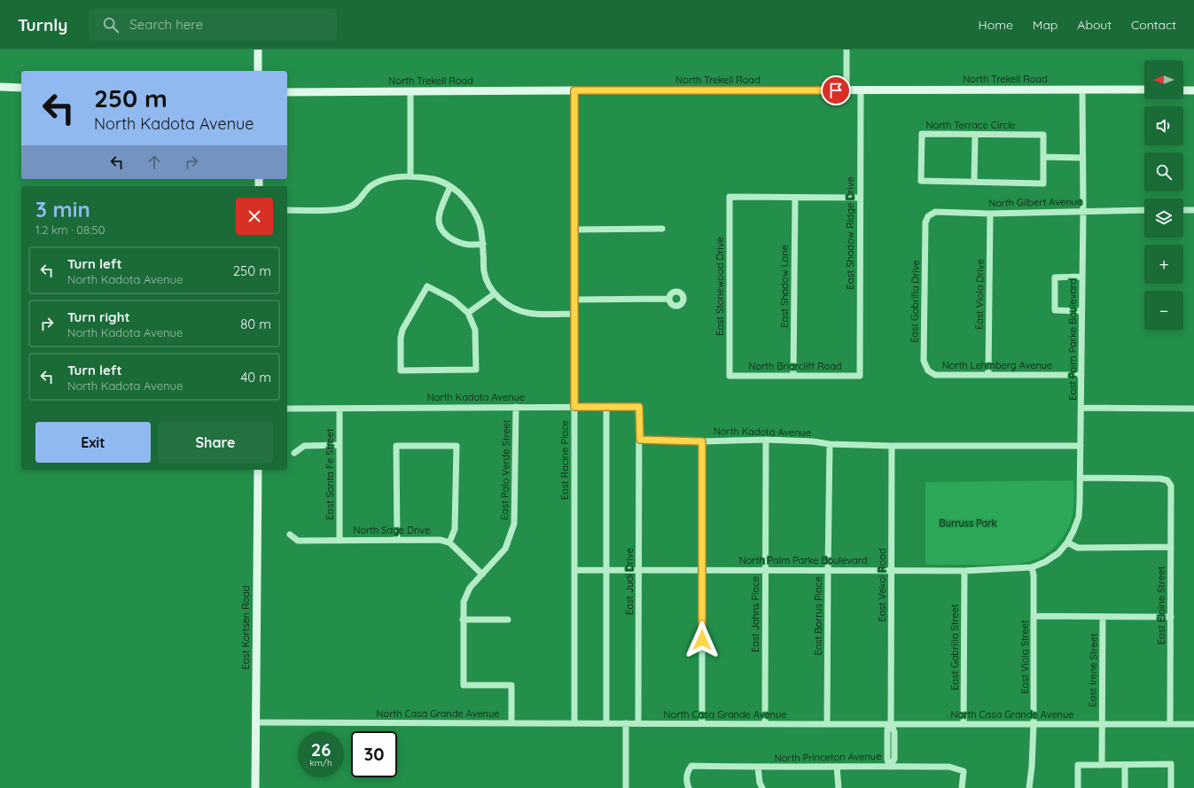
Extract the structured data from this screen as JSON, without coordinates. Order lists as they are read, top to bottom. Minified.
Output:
{"streets":{"main road":["North Trekell Road","East Kortsen Road"],"street":["North Terrace Circle","North Gilbert Avenue","East Shadow Ridge Drive","East Stonewood Drive","East Shadow Lane","East Viola Drive","East Gabrilla Drive","East Palm Parke Boulevard","North Lehmberg Avenue","North Briarcliff Road","North Kadota Avenue","East Racine Place","East Palo Verde Street","East Santa Fe Street","North Sage Drive","North Palm Parke Boulevard","East Judi Drive","East Vekol Road","East Elaine Street","East Jahns Place","East Barrus Place","East Gabrilla Street","East Viola Street","East Irene Street","North Casa Grande Avenue","North Princeton Avenue"]},"crossings":[["North Trekell Road","East Shadow Ridge Drive"],["North Trekell Road","East Palm Parke Boulevard"],["North Trekell Road","East Racine Place"],["North Gilbert Avenue","East Viola Drive"],["North Gilbert Avenue","East Gabrilla Drive"],["North Gilbert Avenue","East Palm Parke Boulevard"],["East Shadow Ridge Drive","North Briarcliff Road"],["East Stonewood Drive","East Shadow Lane"],["East Stonewood Drive","North Briarcliff Road"],["East Shadow Lane","North Briarcliff Road"],["East Viola Drive","North Lehmberg Avenue"],["East Gabrilla Drive","North Lehmberg Avenue"],["East Palm Parke Boulevard","North Lehmberg Avenue"],["East Palm Parke Boulevard","North Kadota Avenue"],["East Palm Parke Boulevard","North Palm Parke Boulevard"],["East Palm Parke Boulevard","East Elaine Street"],["East Palm Parke Boulevard","East Viola Street"],["North Kadota Avenue","East Racine Place"],["North Kadota Avenue","East Palo Verde Street"],["North Kadota Avenue","East Santa Fe Street"],["North Kadota Avenue","East Judi Drive"],["North Kadota Avenue","East Vekol Road"],["North Kadota Avenue","East Jahns Place"],["North Kadota Avenue","East Barrus Place"],["East Racine Place","North Palm Parke Boulevard"],["East Racine Place","North Casa Grande Avenue"],["East Palo Verde Street","North Casa Grande Avenue"],["East Santa Fe Street","North Sage Drive"],["North Palm Parke Boulevard","East Judi Drive"],["North Palm Parke Boulevard","East Vekol Road"],["North Palm Parke Boulevard","East Jahns Place"],["North Palm Parke Boulevard","East Barrus Place"],["North Palm Parke Boulevard","East Gabrilla Street"],["North Palm Parke Boulevard","East Viola Street"],["East Judi Drive","North Casa Grande Avenue"],["East Vekol Road","North Casa Grande Avenue"],["East Vekol Road","North Princeton Avenue"],["East Elaine Street","North Casa Grande Avenue"],["East Jahns Place","North Casa Grande Avenue"],["East Barrus Place","North Casa Grande Avenue"],["East Kortsen Road","North Casa Grande Avenue"],["East Gabrilla Street","North Casa Grande Avenue"],["East Viola Street","North Casa Grande Avenue"],["East Irene Street","North Casa Grande Avenue"]],"parks":["Burruss Park"],"north":"left","page":{"header":"Turnly","search":"Search here","nav":["Home","Map","About","Contact"],"map_buttons":["+","−"],"turn":["250 m","North Kadota Avenue"],"heading":["3 min","1.2 km · 08:50"],"list":[{"name":"Turn left","note":"North Kadota Avenue","value":"250 m"},{"name":"Turn right","note":"North Kadota Avenue","value":"80 m"},{"name":"Turn left","note":"North Kadota Avenue","value":"40 m"}],"buttons":["Exit","Share"],"speed":"26 km/h","limit":"30"}}
